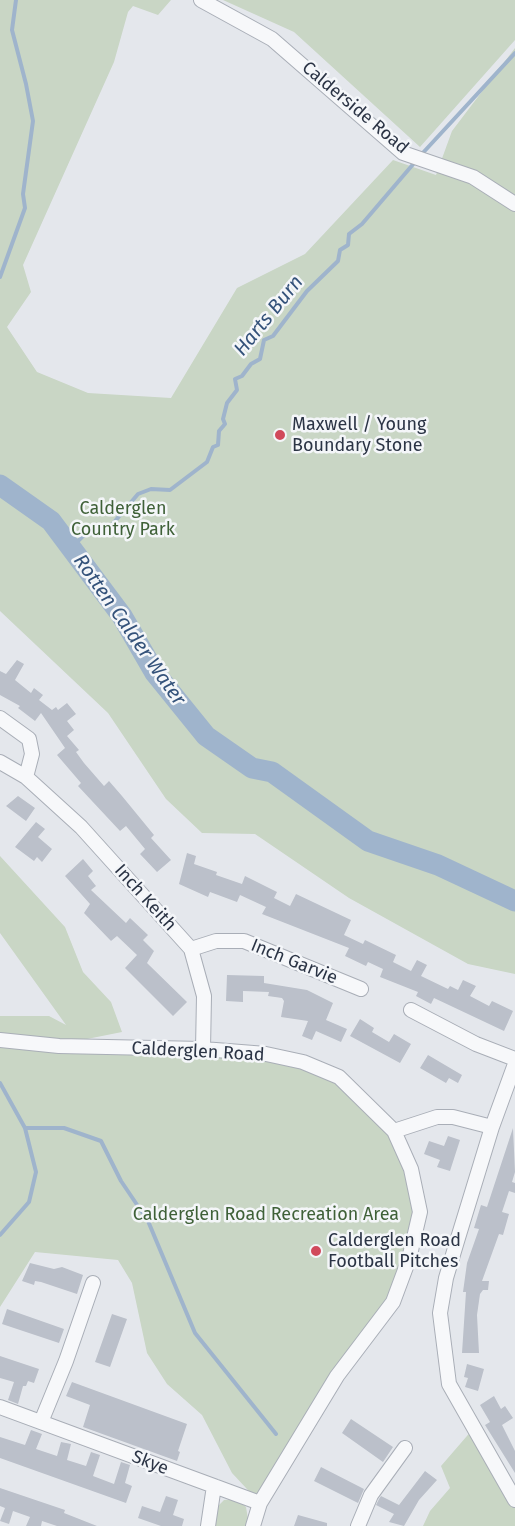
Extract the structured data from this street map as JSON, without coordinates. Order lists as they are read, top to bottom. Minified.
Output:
{"streets":{"street":["Calderside Road","Inch Keith","Inch Garvie","Calderglen Road","Skye"]},"crossings":[["Inch Keith","Inch Garvie"],["Inch Keith","Calderglen Road"],["Calderglen Road","Skye"]],"water":["Harts Burn","Rotten Calder Water"],"parks":["Calderglen Country Park","Calderglen Road Recreation Area"],"places":["Maxwell / Young Boundary Stone","Calderglen Road Football Pitches"]}
